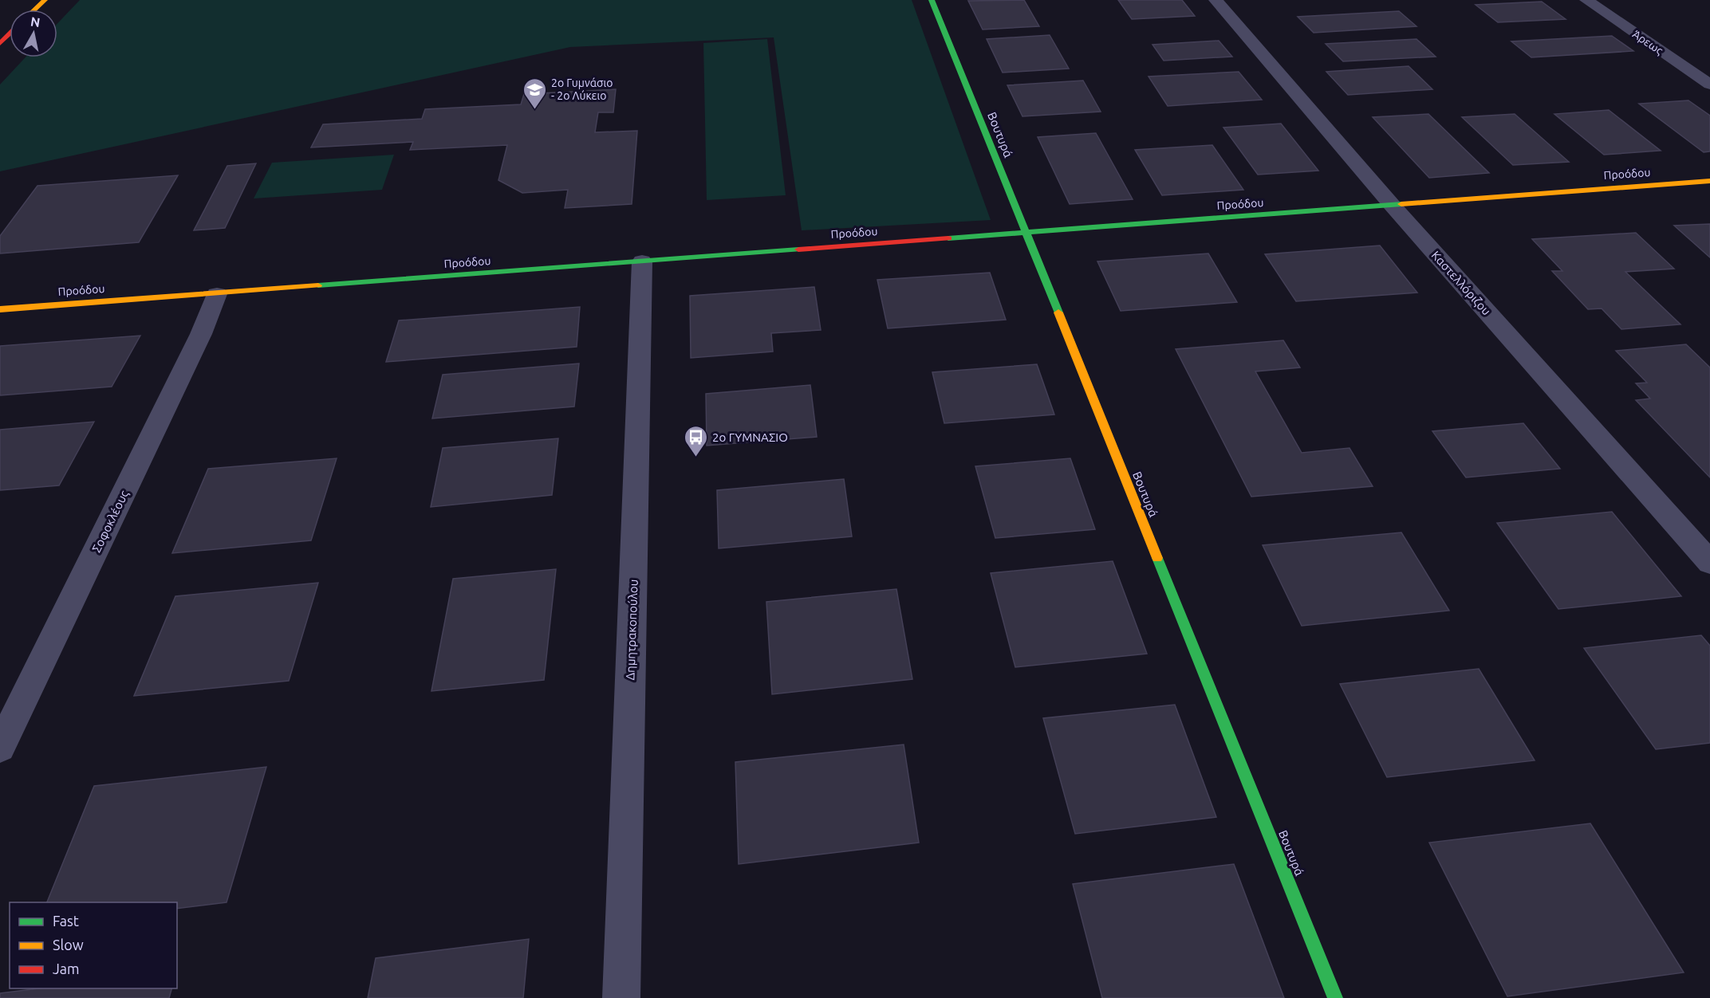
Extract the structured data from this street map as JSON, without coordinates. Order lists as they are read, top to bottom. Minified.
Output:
{"streets":{"street":["Άρεως","Βουτυρά","Προόδου","Καστελλόριζου","Σοφοκλέους","Δημητρακοπούλου"]},"crossings":[["Βουτυρά","Προόδου"],["Προόδου","Καστελλόριζου"],["Προόδου","Σοφοκλέους"],["Προόδου","Δημητρακοπούλου"]],"places":{"school or university":["2ο Γυμνάσιο - 2ο Λύκειο"],"bus stop":["2ο ΓΥΜΝΑΣΙΟ"]},"legend":["Fast","Slow","Jam"],"north":"top"}
